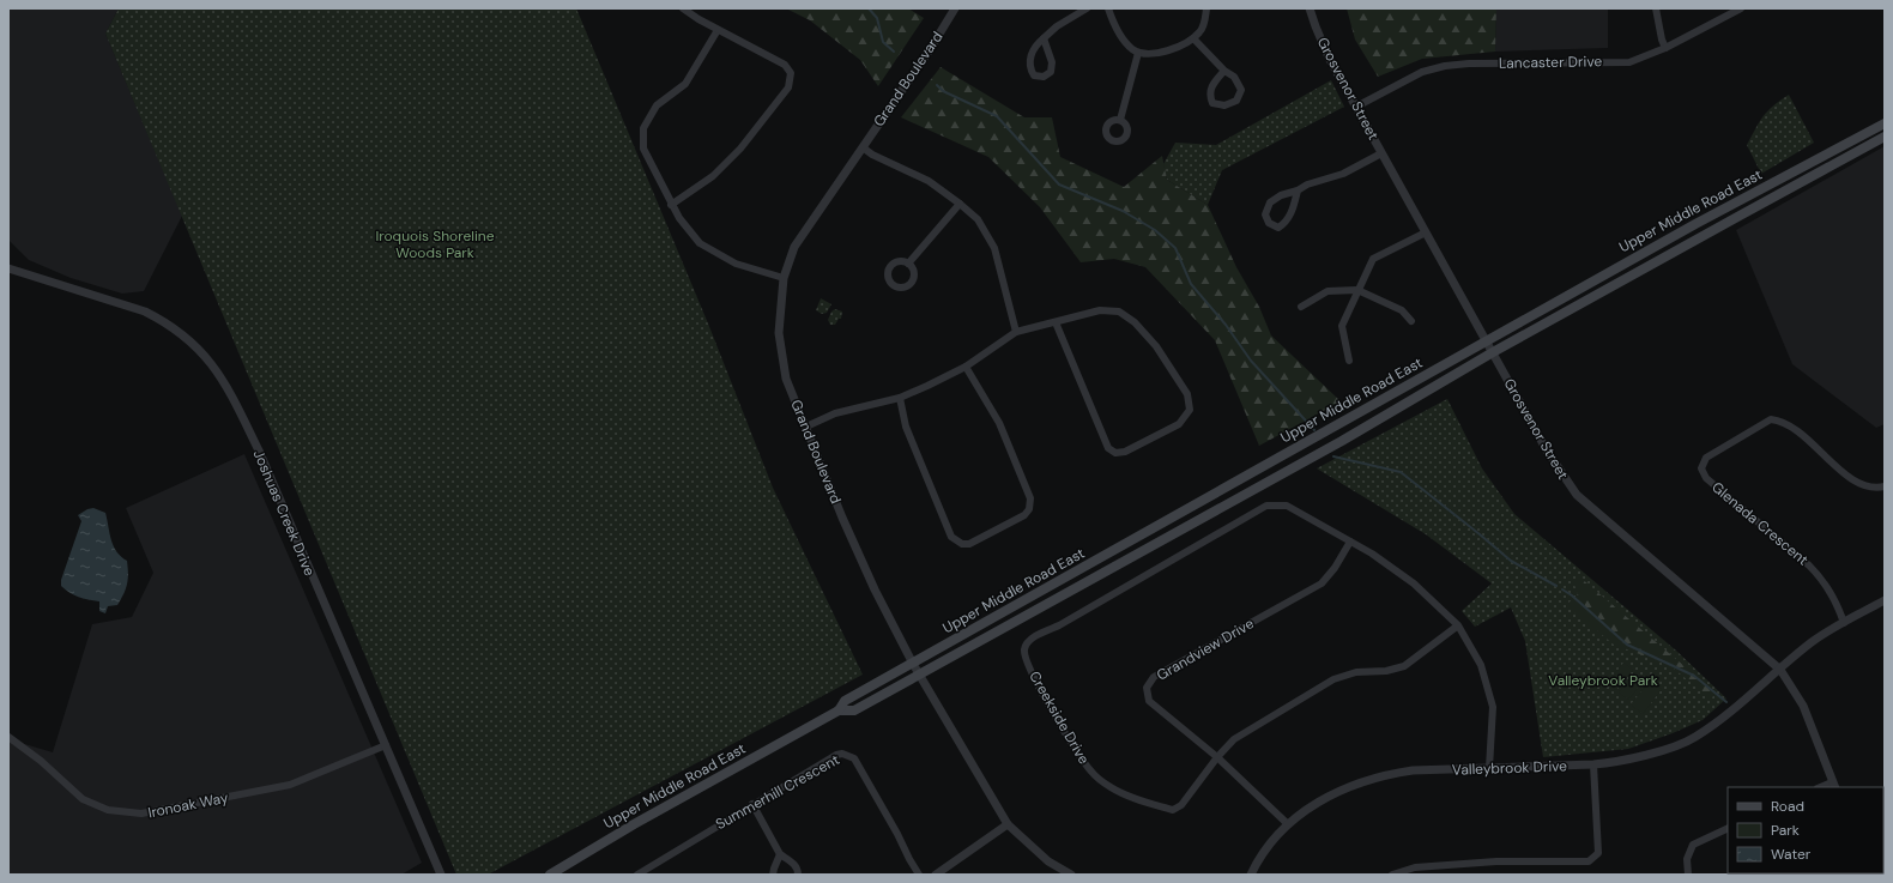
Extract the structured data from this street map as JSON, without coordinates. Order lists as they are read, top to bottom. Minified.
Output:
{"streets":{"main road":["Upper Middle Road East"],"street":["Lancaster Drive","Grand Boulevard","Grosvenor Street","Joshuas Creek Drive","Glenada Crescent","Grandview Drive","Creekside Drive","Valleybrook Drive","Summerhill Crescent","Ironoak Way"]},"crossings":[["Lancaster Drive","Grosvenor Street"],["Grand Boulevard","Upper Middle Road East"],["Grosvenor Street","Upper Middle Road East"],["Grosvenor Street","Valleybrook Drive"],["Joshuas Creek Drive","Ironoak Way"],["Glenada Crescent","Valleybrook Drive"],["Grandview Drive","Creekside Drive"],["Grandview Drive","Valleybrook Drive"],["Creekside Drive","Valleybrook Drive"]],"parks":["Iroquois Shoreline Woods Park","Valleybrook Park"],"legend":["Road","Park","Water"]}
